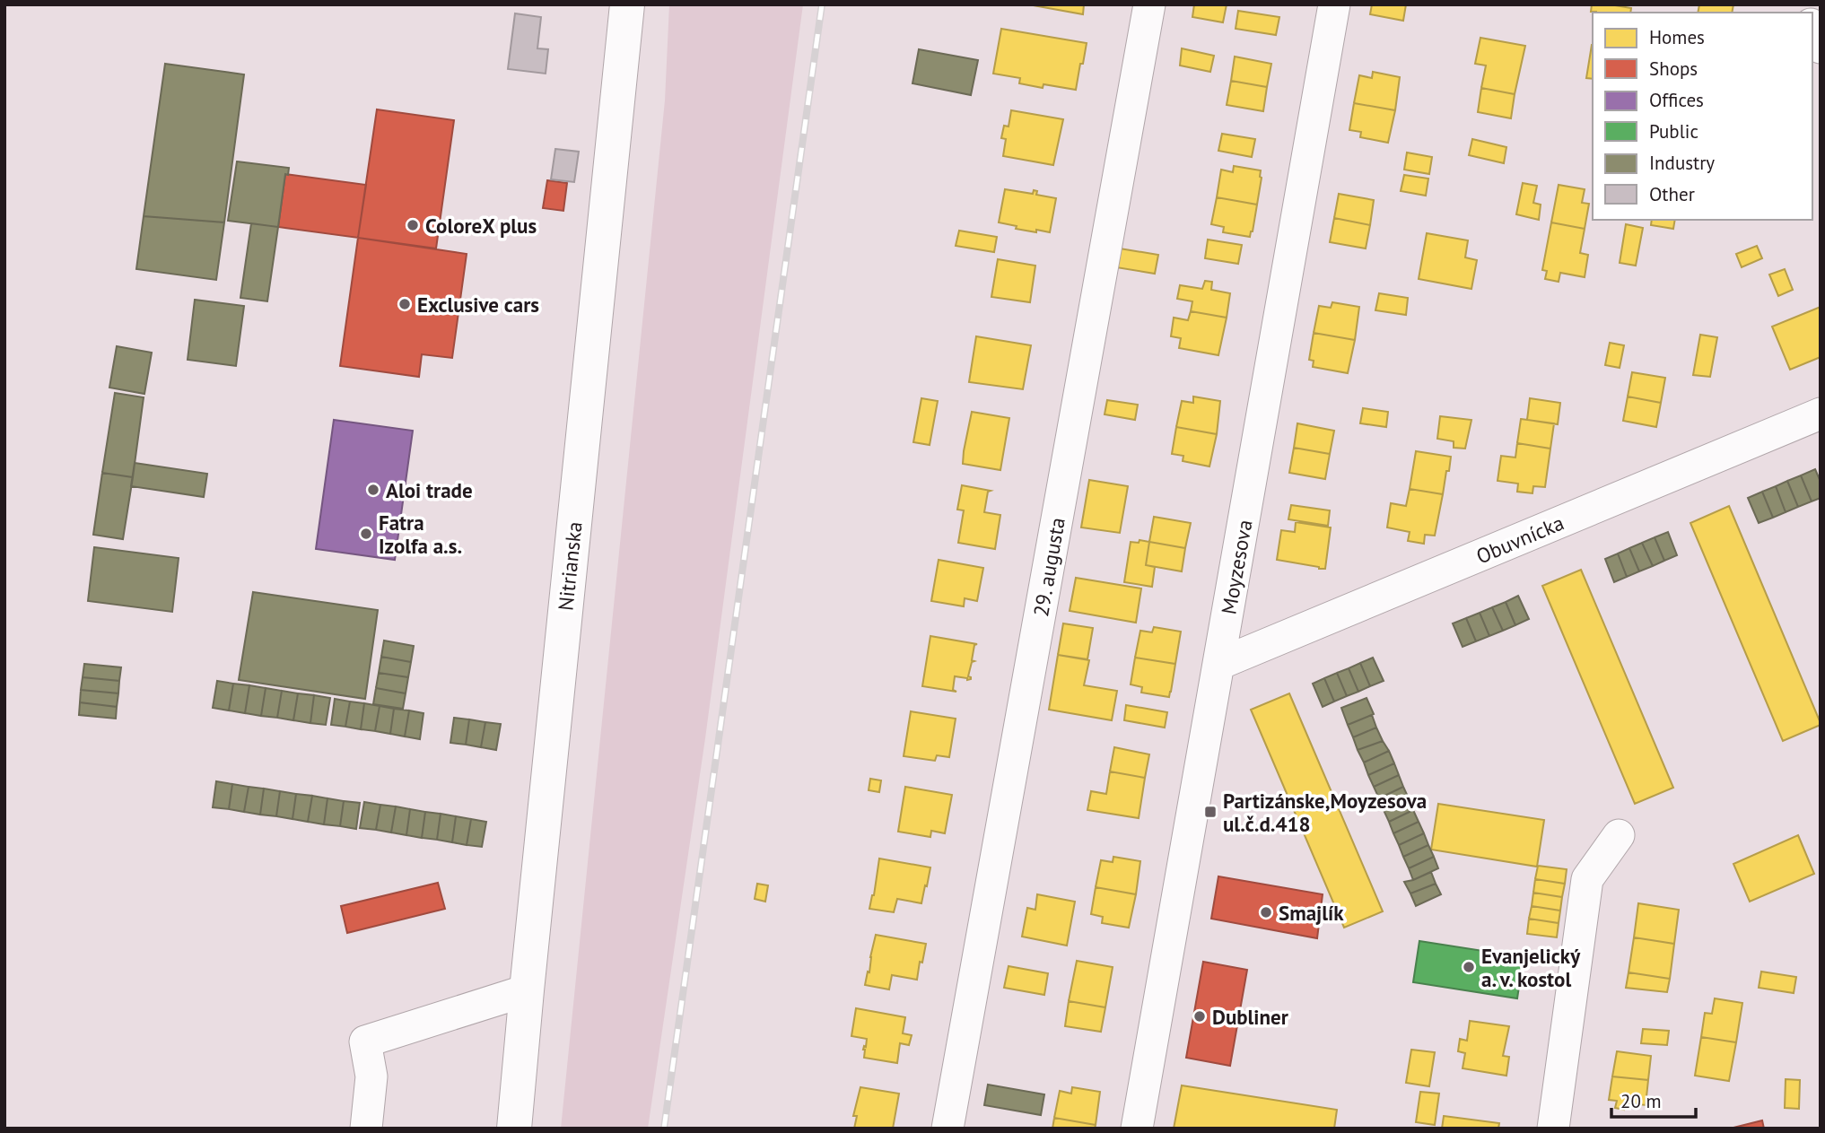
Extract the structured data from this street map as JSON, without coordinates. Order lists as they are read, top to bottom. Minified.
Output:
{"streets":{"main road":["Nitrianska"],"street":["Obuvnícka","29. augusta","Moyzesova"]},"crossings":[["Obuvnícka","Moyzesova"]],"places":{"other":["ColoreX plus","Exclusive cars","Aloi trade","Fatra Izolfa a.s.","Smajlík","Evanjelický a. v. kostol","Dubliner"],"transit":["Partizánske,Moyzesova ul.č.d.418"]},"legend":["Homes","Shops","Offices","Public","Industry","Other"],"scale_bar":"20 m"}
